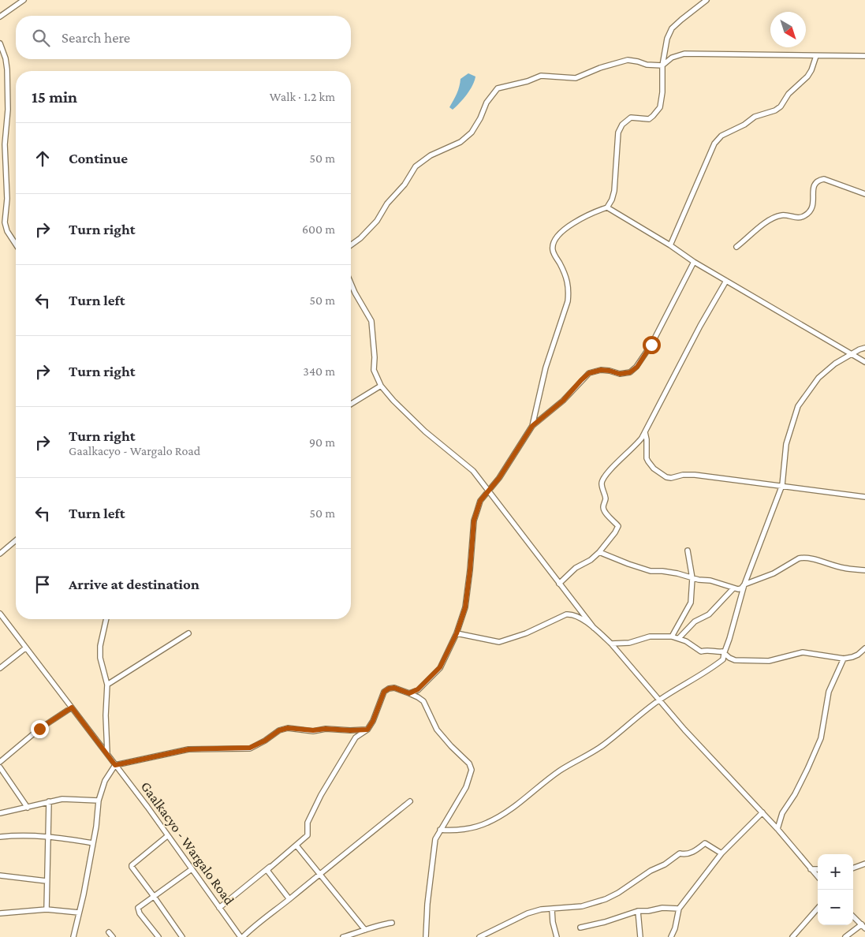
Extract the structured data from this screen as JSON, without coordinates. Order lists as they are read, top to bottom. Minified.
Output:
{"streets":{"street":["Gaalkacyo - Wargalo Road"]},"north":"bottom right","page":{"search":"Search here","heading":["15 min","Walk · 1.2 km"],"list":[["Continue","50 m"],["Turn right","600 m"],["Turn left","50 m"],["Turn right","340 m"],["Turn right","Gaalkacyo - Wargalo Road","90 m"],["Turn left","50 m"],"Arrive at destination"],"map_buttons":["+","−"]}}
